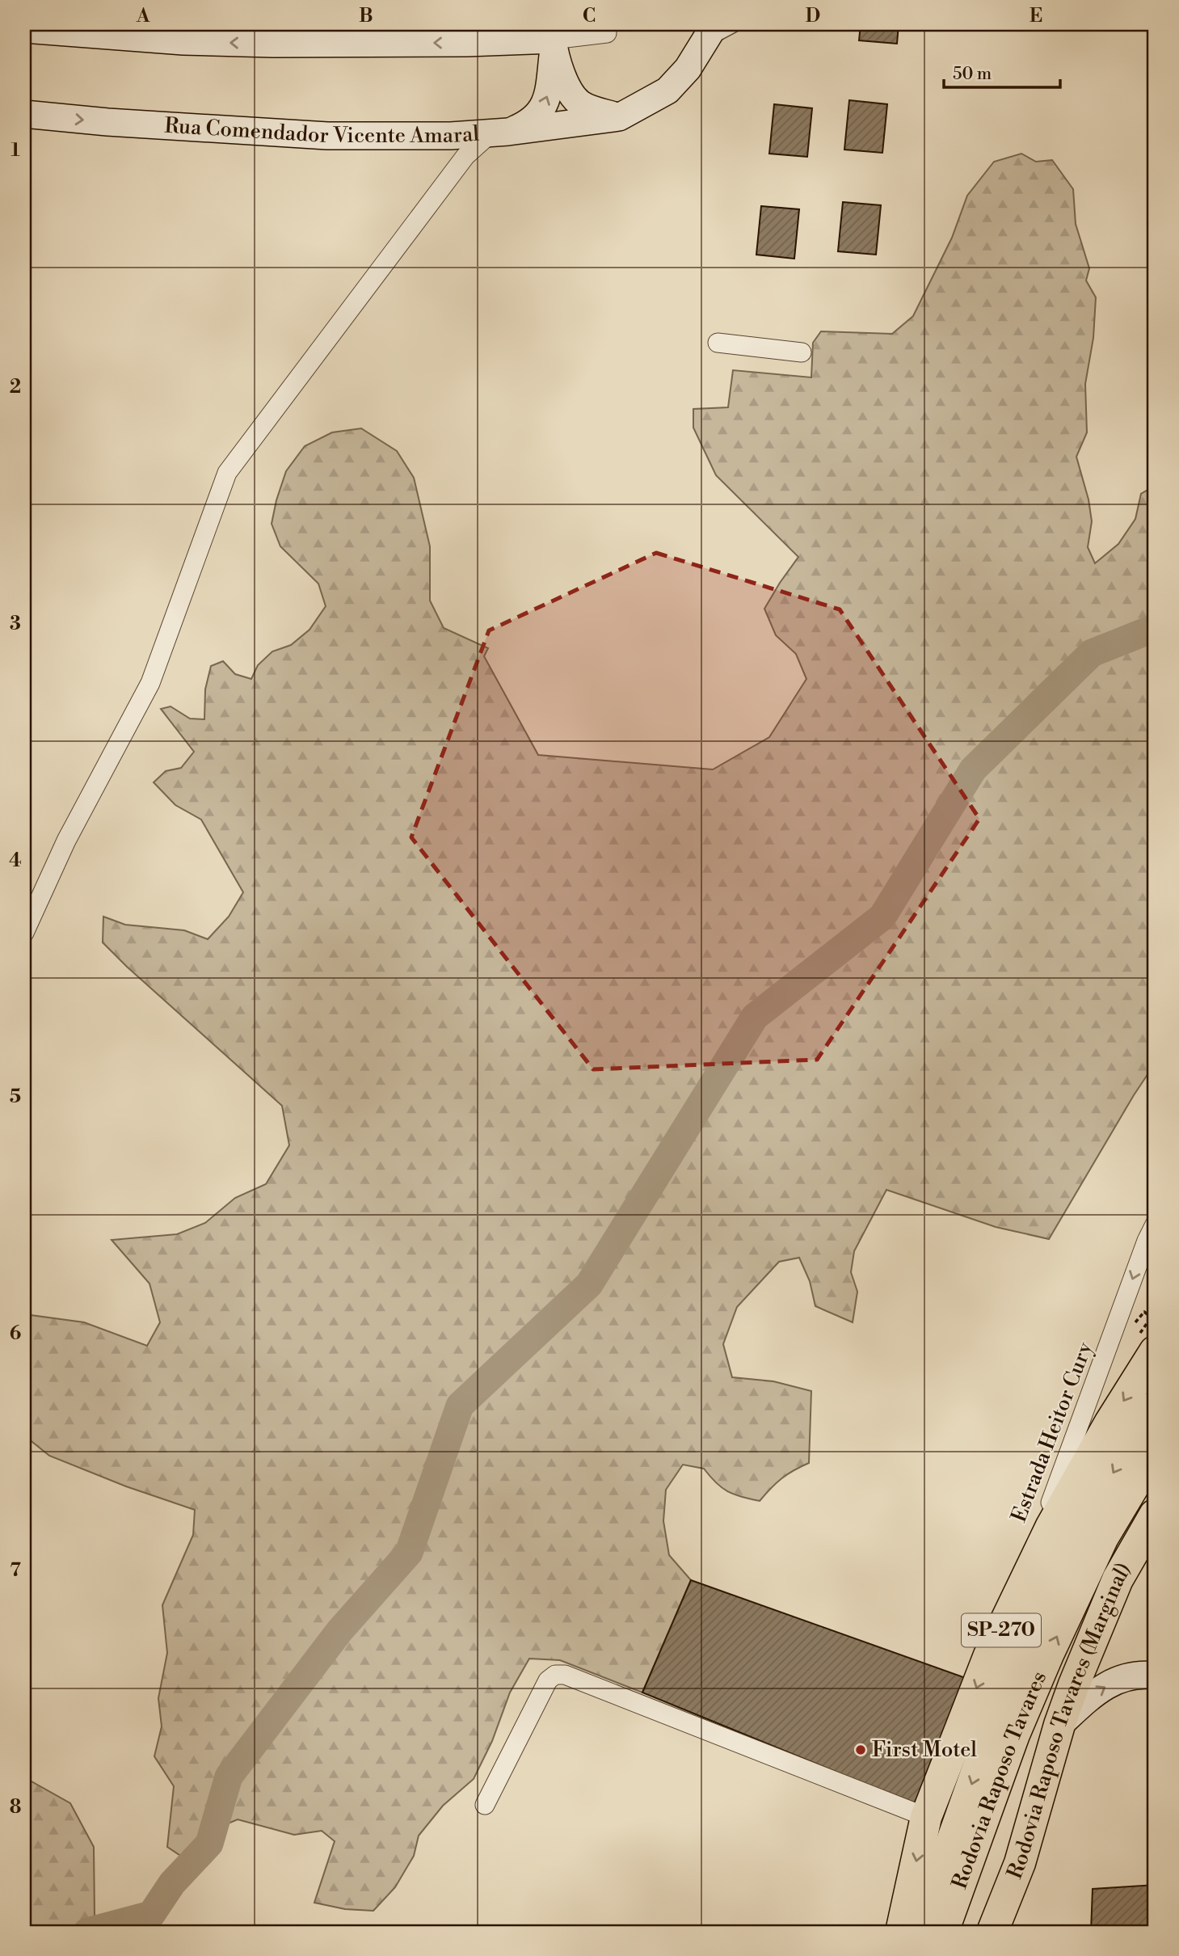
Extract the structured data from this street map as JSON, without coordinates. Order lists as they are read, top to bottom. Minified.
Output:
{"streets":{"highway":["SP-270","Rodovia Raposo Tavares (Marginal)","Rodovia Raposo Tavares"],"main road":["Rua Comendador Vicente Amaral"],"street":["Estrada Heitor Cury"]},"crossings":[["Estrada Heitor Cury","SP-270"]],"one_way":["Estrada Heitor Cury"],"places":["First Motel"],"scale_bar":"50 m","grid":{"columns":["A","B","C","D","E"],"rows":["1","2","3","4","5","6","7","8"]}}
